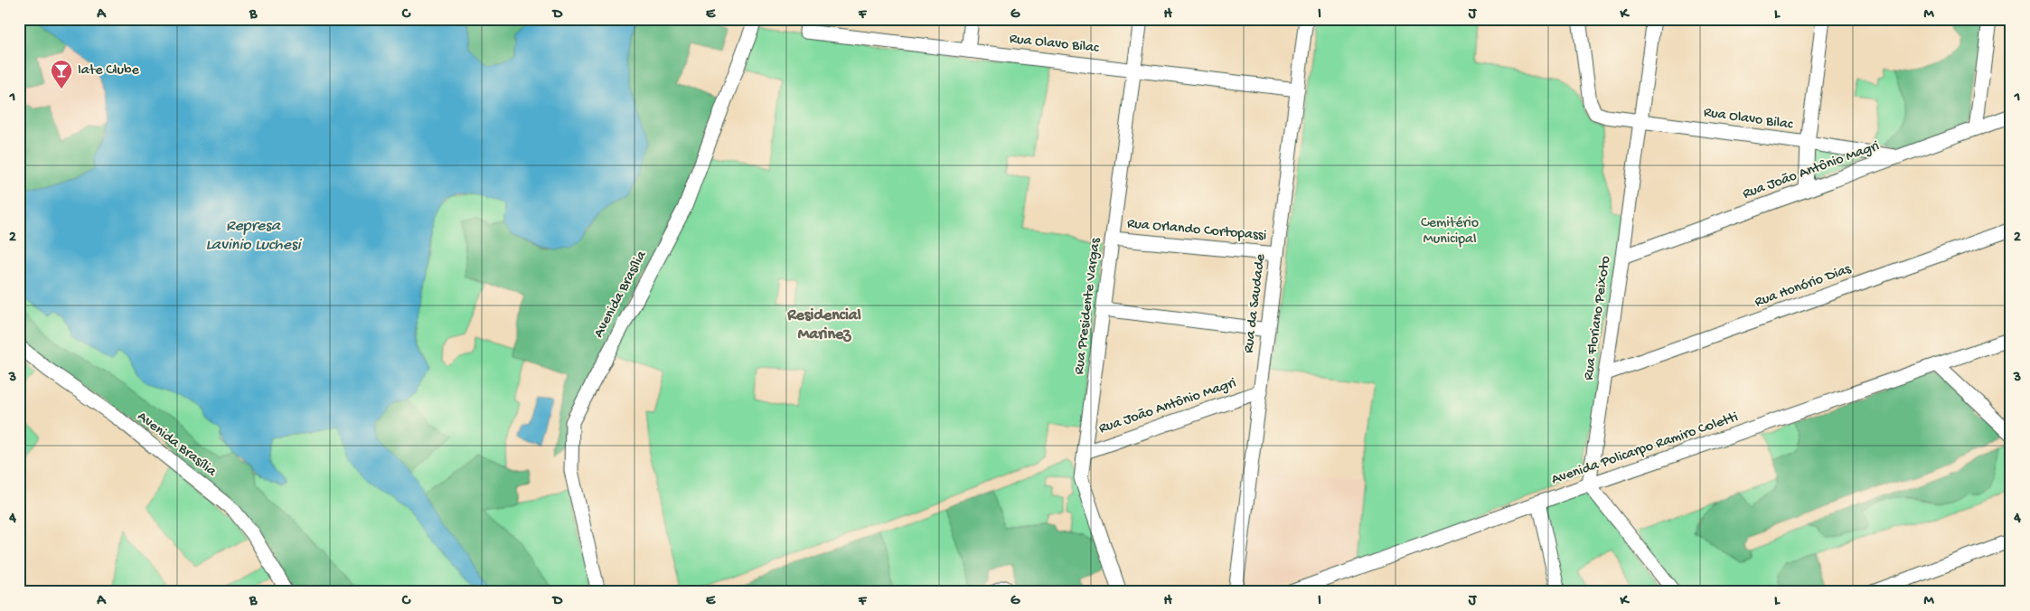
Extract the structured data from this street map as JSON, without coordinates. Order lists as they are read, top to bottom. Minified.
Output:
{"streets":{"street":["Rua Olavo Bilac","Rua João Antônio Magri","Rua Orlando Cortopassi","Rua Honório Dias","Avenida Brasília","Rua da Saudade","Rua Presidente Vargas","Rua Floriano Peixoto","Avenida Policarpo Ramiro Coletti"]},"crossings":[["Rua Olavo Bilac","Rua João Antônio Magri"],["Rua Olavo Bilac","Rua da Saudade"],["Rua Olavo Bilac","Rua Presidente Vargas"],["Rua Olavo Bilac","Rua Floriano Peixoto"],["Rua João Antônio Magri","Rua da Saudade"],["Rua João Antônio Magri","Rua Presidente Vargas"],["Rua João Antônio Magri","Rua Floriano Peixoto"],["Rua Orlando Cortopassi","Rua da Saudade"],["Rua Orlando Cortopassi","Rua Presidente Vargas"],["Rua Honório Dias","Rua Floriano Peixoto"],["Rua Floriano Peixoto","Avenida Policarpo Ramiro Coletti"]],"districts":["Residencial Marinez"],"water":["Represa Lavinio Luchesi"],"parks":["Cemitério Municipal"],"places":{"bar":["Iate Clube"]},"grid":{"columns":["A","B","C","D","E","F","G","H","I","J","K","L","M"],"rows":["1","2","3","4"]}}
